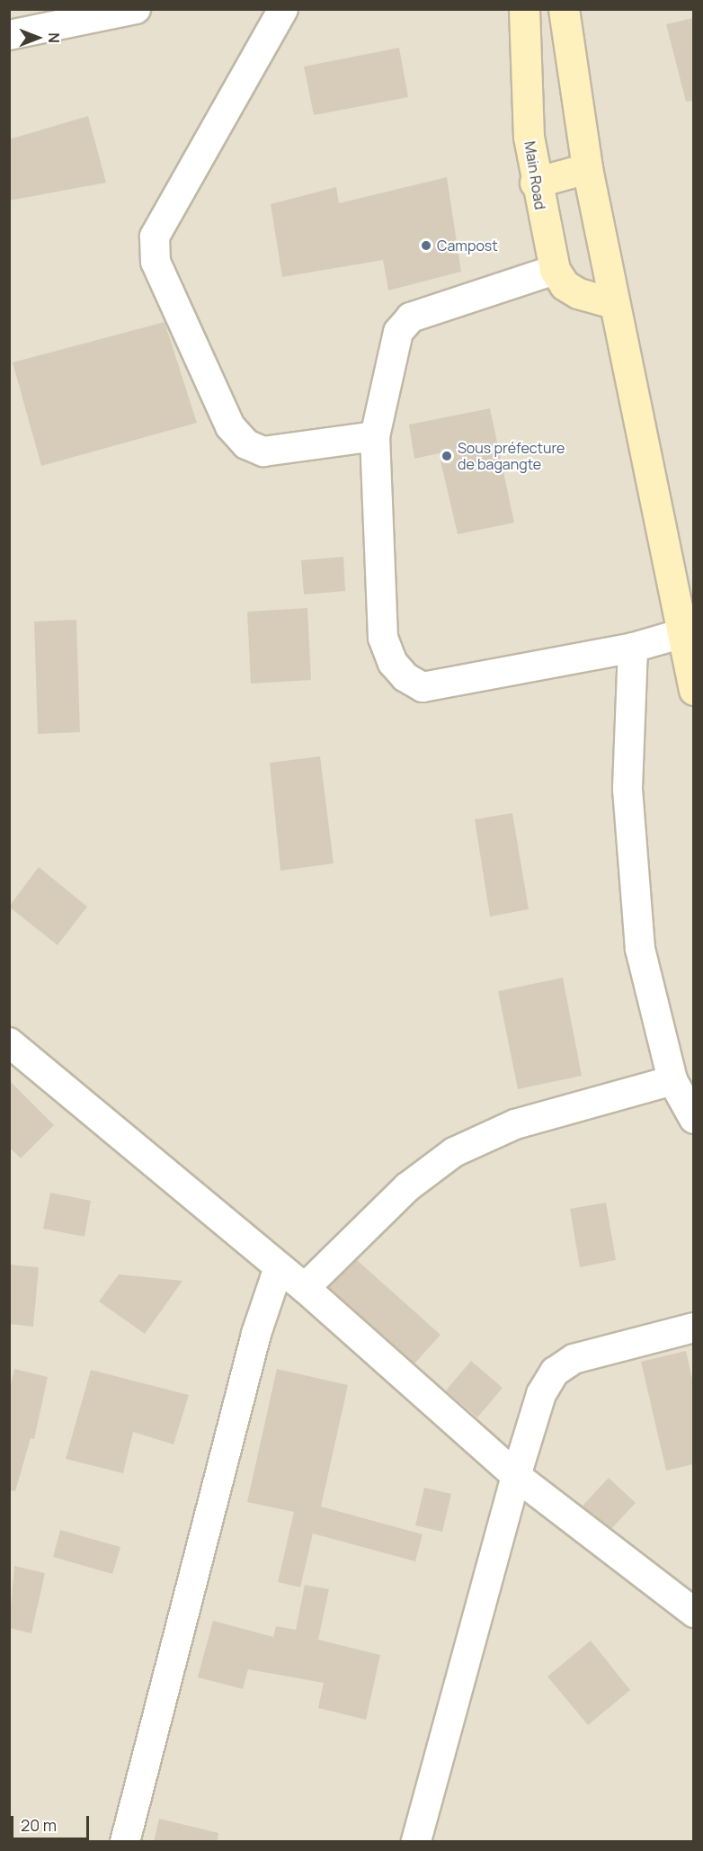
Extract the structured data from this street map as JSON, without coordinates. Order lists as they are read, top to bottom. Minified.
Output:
{"streets":{"street":["Main Road"]},"places":["Campost","Sous préfecture de bagangte"],"scale_bar":"20 m","north":"right"}
